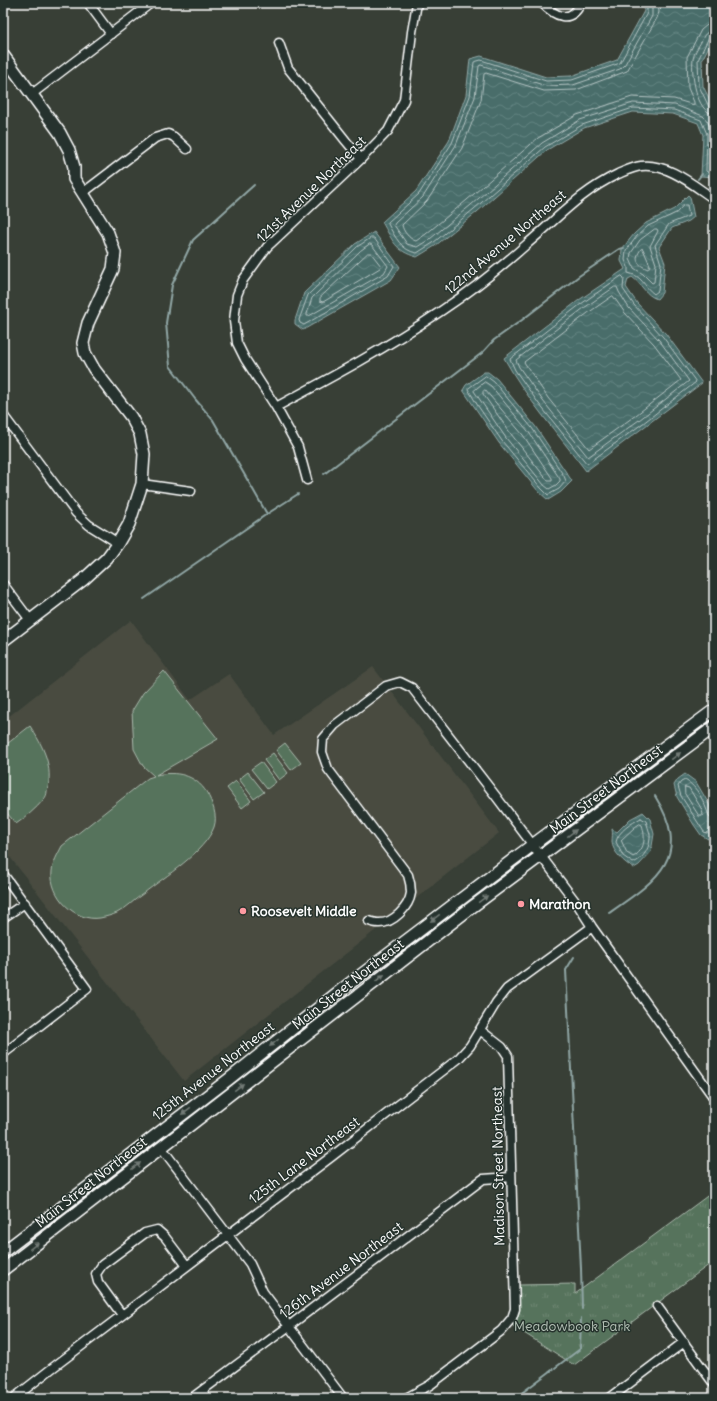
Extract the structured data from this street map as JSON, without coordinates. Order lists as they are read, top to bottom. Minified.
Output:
{"streets":{"main road":["Main Street Northeast","125th Avenue Northeast"],"street":["121st Avenue Northeast","122nd Avenue Northeast","125th Lane Northeast","Madison Street Northeast","126th Avenue Northeast"]},"crossings":[["121st Avenue Northeast","122nd Avenue Northeast"],["Main Street Northeast","125th Avenue Northeast"],["125th Lane Northeast","Madison Street Northeast"],["Madison Street Northeast","126th Avenue Northeast"]],"one_way":["125th Avenue Northeast"],"parks":["Meadowbook Park"],"places":["Marathon","Roosevelt Middle"]}
